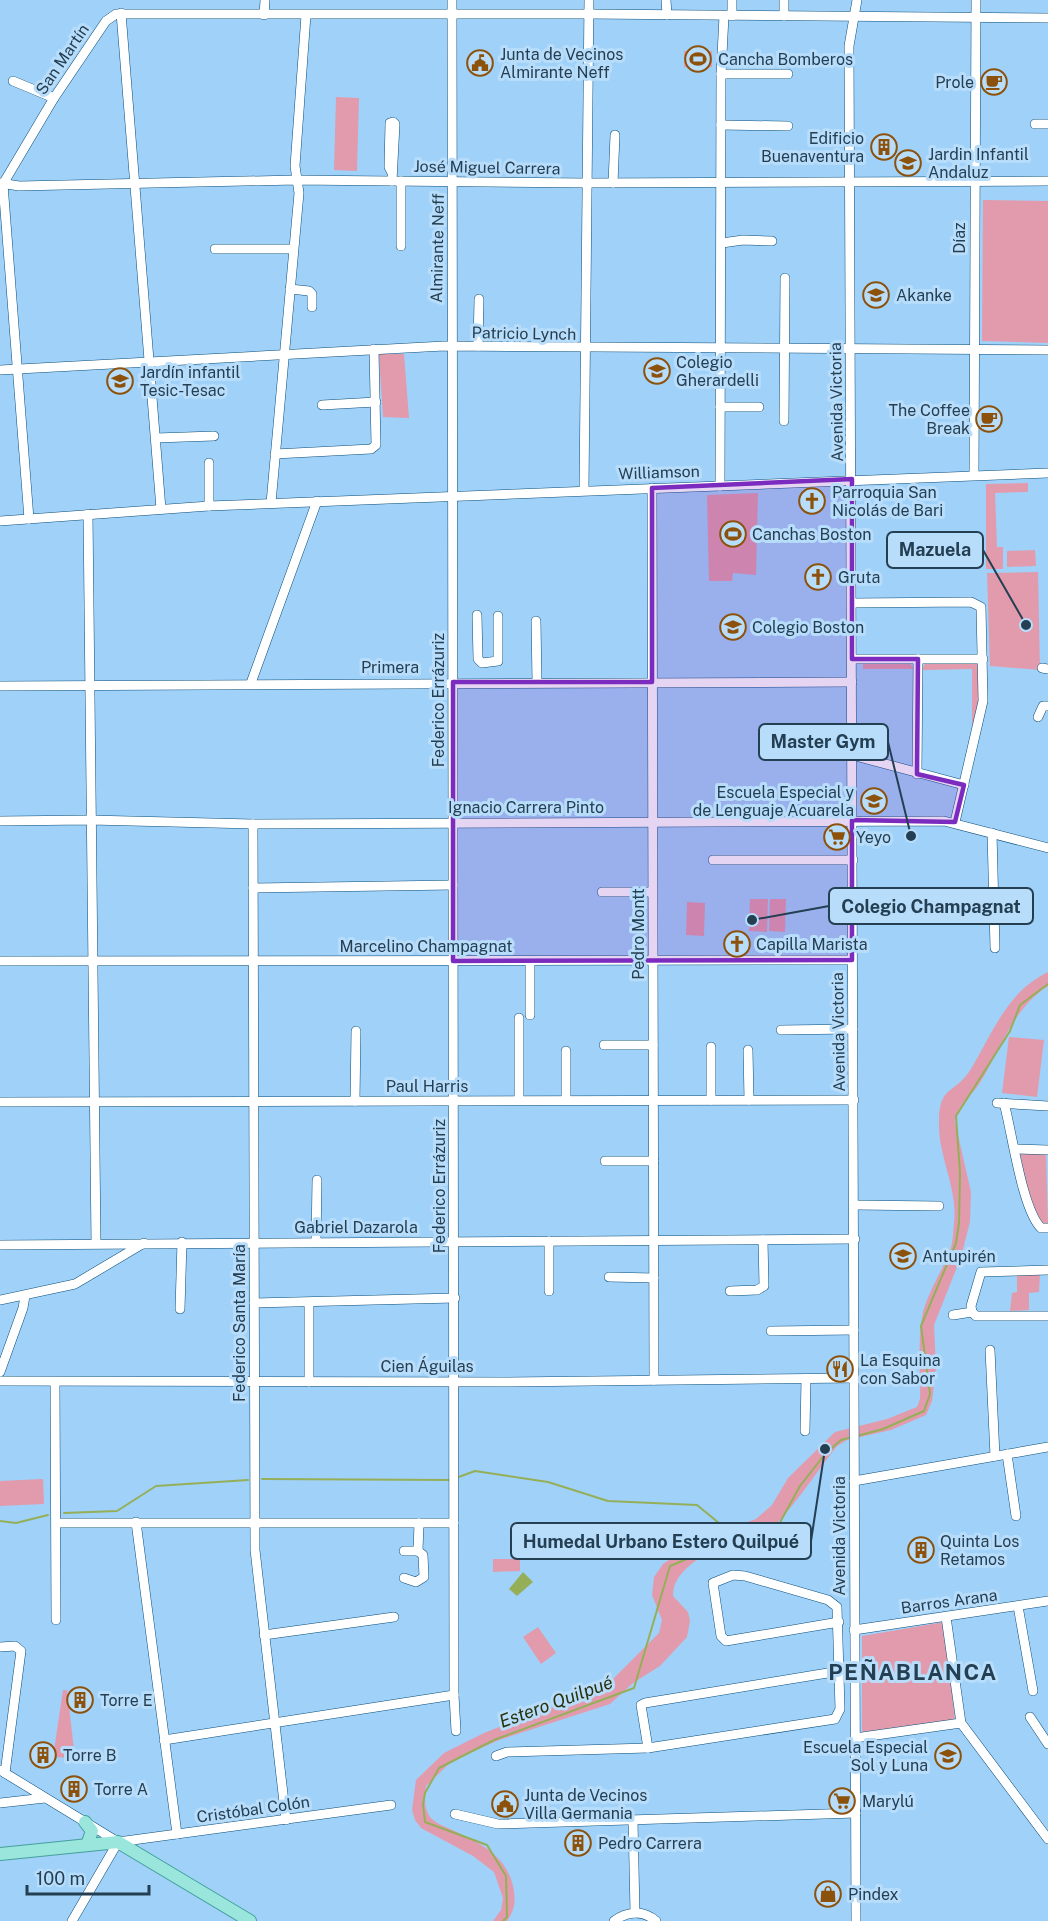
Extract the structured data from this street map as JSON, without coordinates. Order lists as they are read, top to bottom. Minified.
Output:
{"streets":{"street":["San Martín","José Miguel Carrera","Díaz","Almirante Neff","Patricio Lynch","Avenida Victoria","Williamson","Primera","Federico Errázuriz","Ignacio Carrera Pinto","Pedro Montt","Marcelino Champagnat","Paul Harris","Gabriel Dazarola","Federico Santa María","Cien Águilas","Barros Arana","Cristóbal Colón"]},"crossings":[["San Martín","José Miguel Carrera"],["José Miguel Carrera","Díaz"],["José Miguel Carrera","Almirante Neff"],["José Miguel Carrera","Avenida Victoria"],["Díaz","Patricio Lynch"],["Díaz","Williamson"],["Almirante Neff","Patricio Lynch"],["Almirante Neff","Williamson"],["Almirante Neff","Federico Errázuriz"],["Patricio Lynch","Avenida Victoria"],["Avenida Victoria","Williamson"],["Avenida Victoria","Primera"],["Avenida Victoria","Ignacio Carrera Pinto"],["Avenida Victoria","Marcelino Champagnat"],["Avenida Victoria","Paul Harris"],["Avenida Victoria","Gabriel Dazarola"],["Avenida Victoria","Cien Águilas"],["Avenida Victoria","Barros Arana"],["Williamson","Federico Errázuriz"],["Williamson","Pedro Montt"],["Primera","Federico Errázuriz"],["Primera","Pedro Montt"],["Federico Errázuriz","Ignacio Carrera Pinto"],["Federico Errázuriz","Marcelino Champagnat"],["Federico Errázuriz","Paul Harris"],["Federico Errázuriz","Gabriel Dazarola"],["Federico Errázuriz","Cien Águilas"],["Ignacio Carrera Pinto","Pedro Montt"],["Ignacio Carrera Pinto","Federico Santa María"],["Pedro Montt","Marcelino Champagnat"],["Pedro Montt","Paul Harris"],["Pedro Montt","Gabriel Dazarola"],["Pedro Montt","Cien Águilas"],["Marcelino Champagnat","Federico Santa María"],["Paul Harris","Federico Santa María"],["Gabriel Dazarola","Federico Santa María"],["Federico Santa María","Cien Águilas"],["Federico Santa María","Cristóbal Colón"]],"districts":["PEÑABLANCA"],"water":["Estero Quilpué"],"places":{"sports":["Cancha Bomberos","Canchas Boston"],"public building":["Junta de Vecinos Almirante Neff","Junta de Vecinos Villa Germania"],"cafe":["Prole","The Coffee Break"],"building":["Edificio Buenaventura","Quinta Los Retamos","Torre E","Torre B","Torre A","Pedro Carrera"],"school or university":["Jardin Infantil Andaluz","Akanke","Colegio Gherardelli","Jardín infantil Tesic-Tesac","Colegio Boston","Escuela Especial y de Lenguaje Acuarela","Antupirén","Escuela Especial Sol y Luna"],"church":["Parroquia San Nicolás de Bari","Gruta","Capilla Marista"],"other":["Mazuela","Master Gym","Colegio Champagnat","Humedal Urbano Estero Quilpué"],"supermarket":["Yeyo","Marylú"],"restaurant":["La Esquina con Sabor"],"shop":["Pindex"]},"scale_bar":"100 m"}
